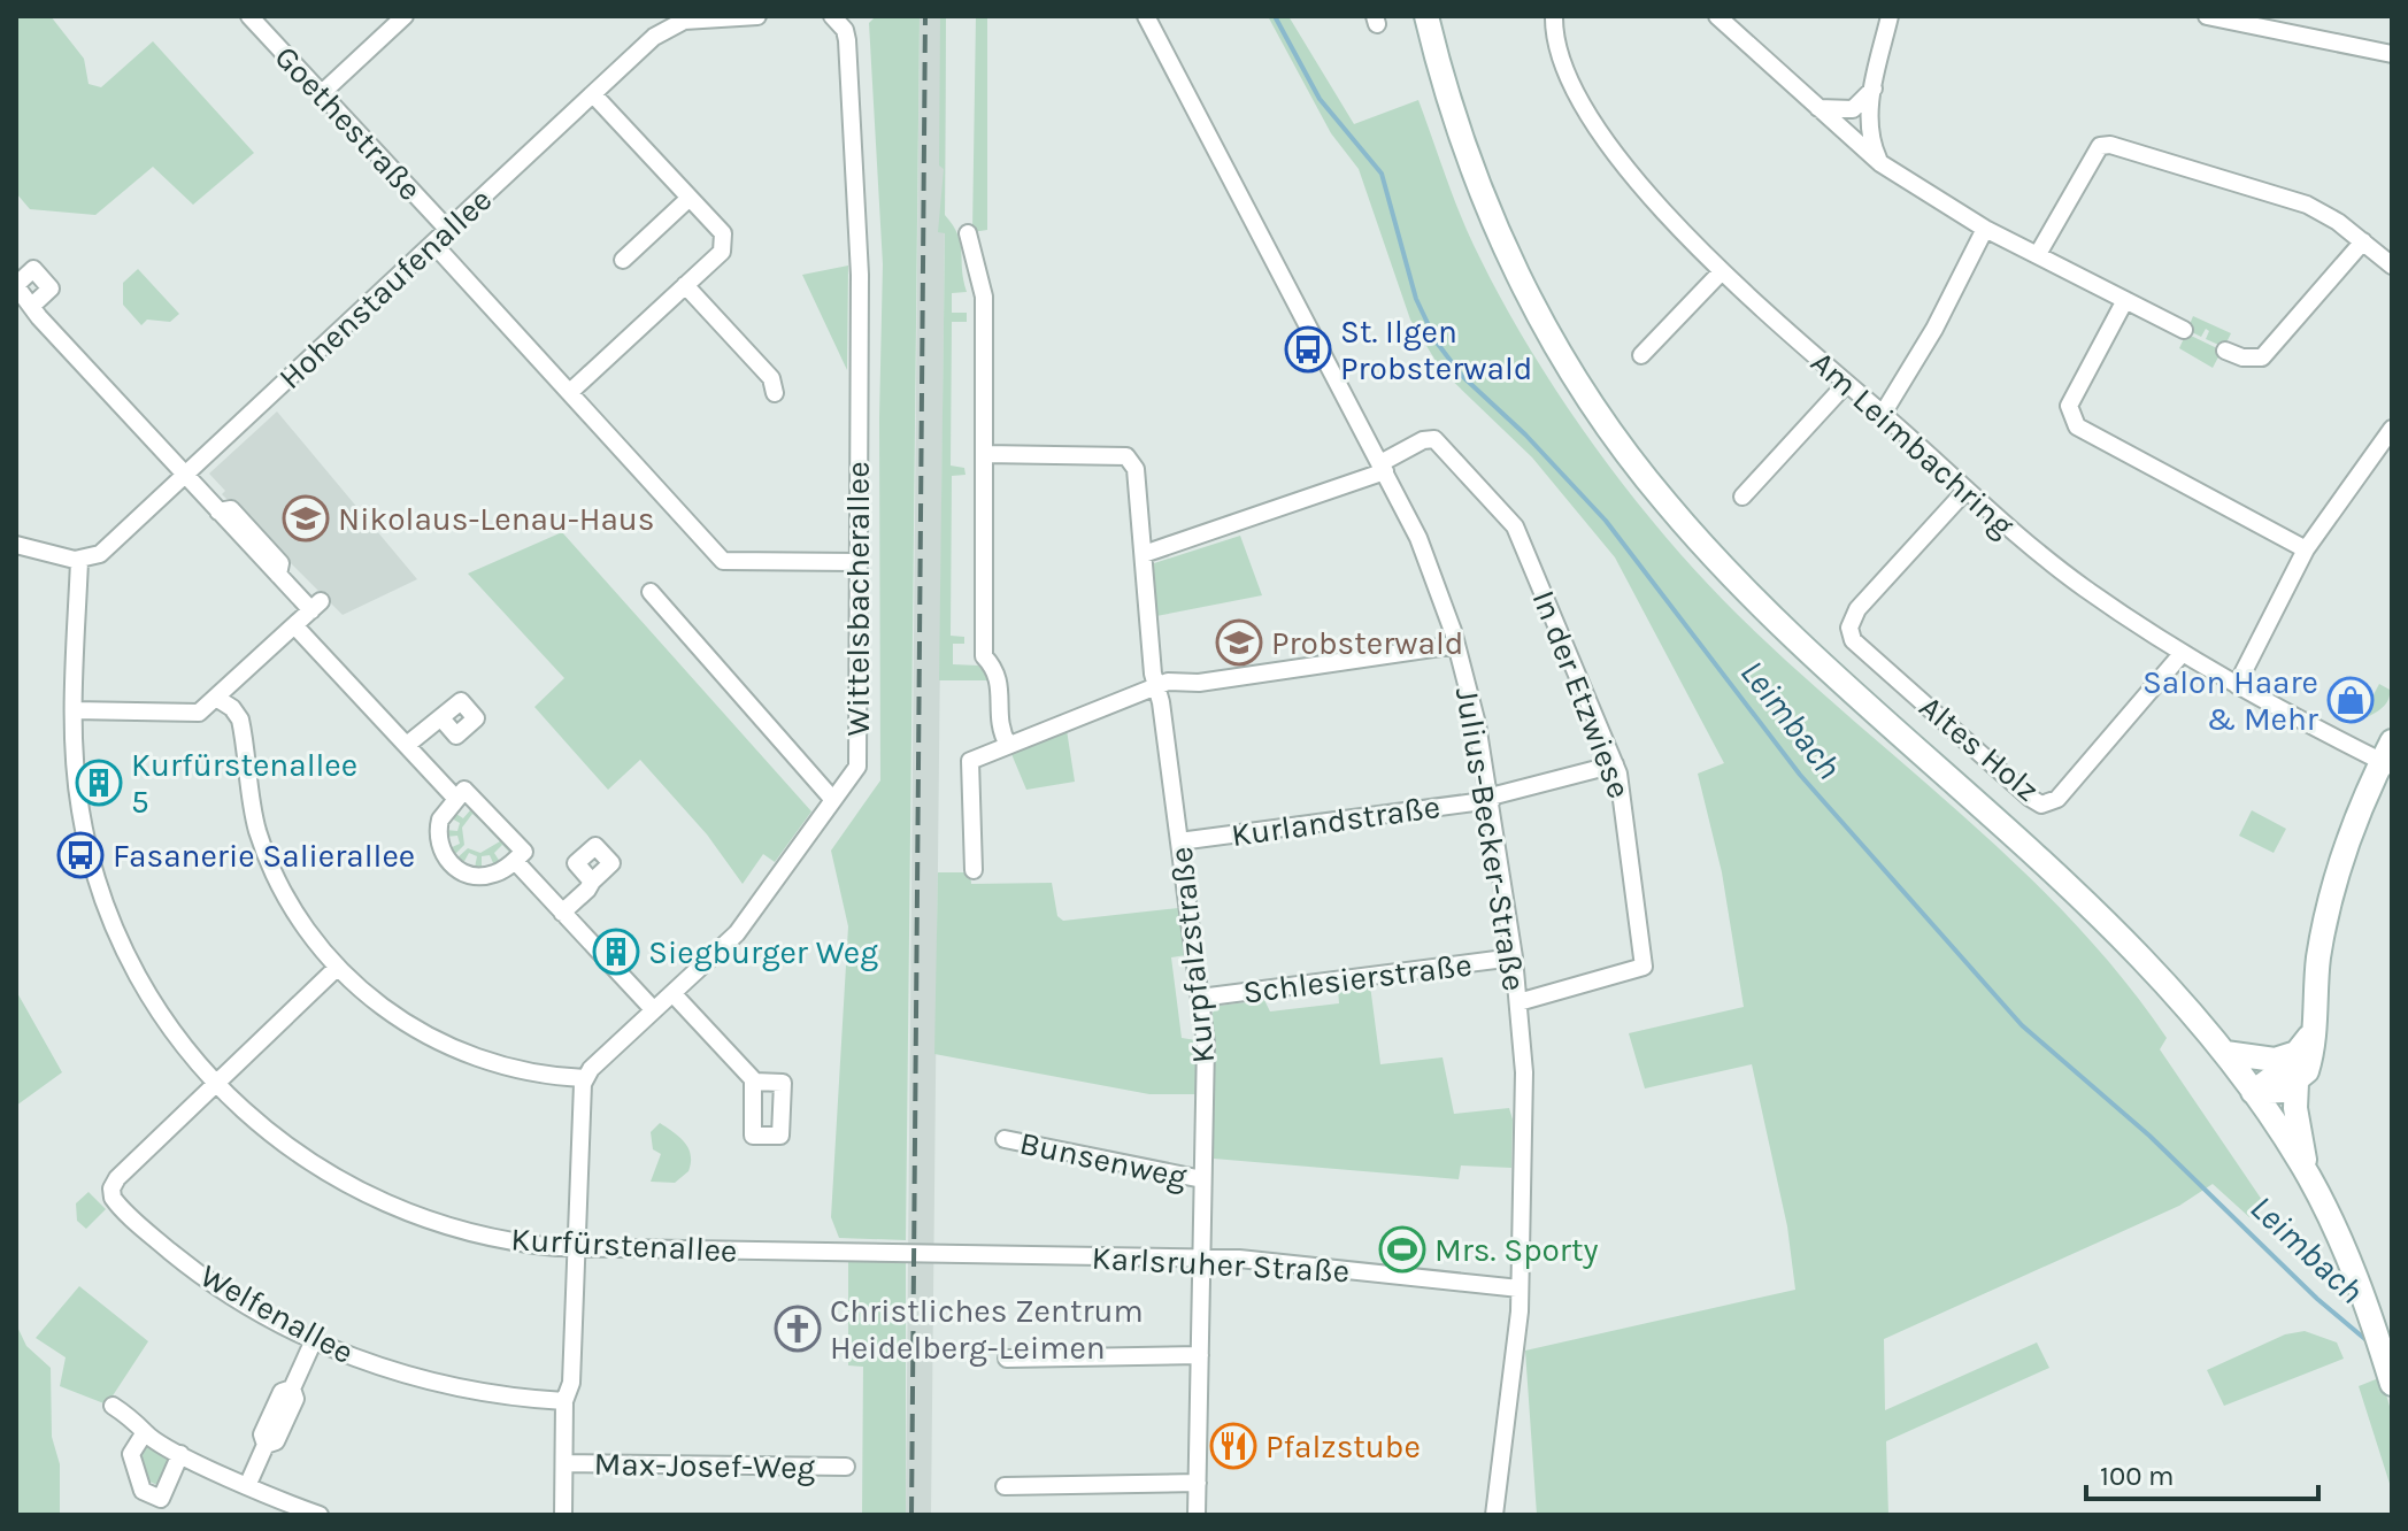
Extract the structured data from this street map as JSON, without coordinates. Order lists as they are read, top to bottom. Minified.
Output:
{"streets":{"street":["Goethestraße","Hohenstaufenallee","Am Leimbachring","Wittelsbacherallee","In der Etzwiese","Altes Holz","Kurlandstraße","Julius-Becker-Straße","Kurpfalzstraße","Schlesierstraße","Bunsenweg","Kurfürstenallee","Karlsruher Straße","Welfenallee","Max-Josef-Weg"]},"crossings":[["Goethestraße","Hohenstaufenallee"],["Hohenstaufenallee","Kurfürstenallee"],["Am Leimbachring","Altes Holz"],["In der Etzwiese","Kurlandstraße"],["In der Etzwiese","Julius-Becker-Straße"],["Kurlandstraße","Julius-Becker-Straße"],["Kurlandstraße","Kurpfalzstraße"],["Julius-Becker-Straße","Schlesierstraße"],["Julius-Becker-Straße","Karlsruher Straße"],["Kurpfalzstraße","Schlesierstraße"],["Kurpfalzstraße","Bunsenweg"],["Kurpfalzstraße","Karlsruher Straße"],["Kurfürstenallee","Karlsruher Straße"],["Kurfürstenallee","Welfenallee"]],"water":["Leimbach"],"places":{"bus stop":["St. Ilgen Probsterwald","Fasanerie Salierallee"],"school or university":["Nikolaus-Lenau-Haus","Probsterwald"],"shop":["Salon Haare & Mehr"],"building":["Kurfürstenallee 5","Siegburger Weg"],"sports":["Mrs. Sporty"],"church":["Christliches Zentrum Heidelberg-Leimen"],"restaurant":["Pfalzstube"]},"scale_bar":"100 m"}
